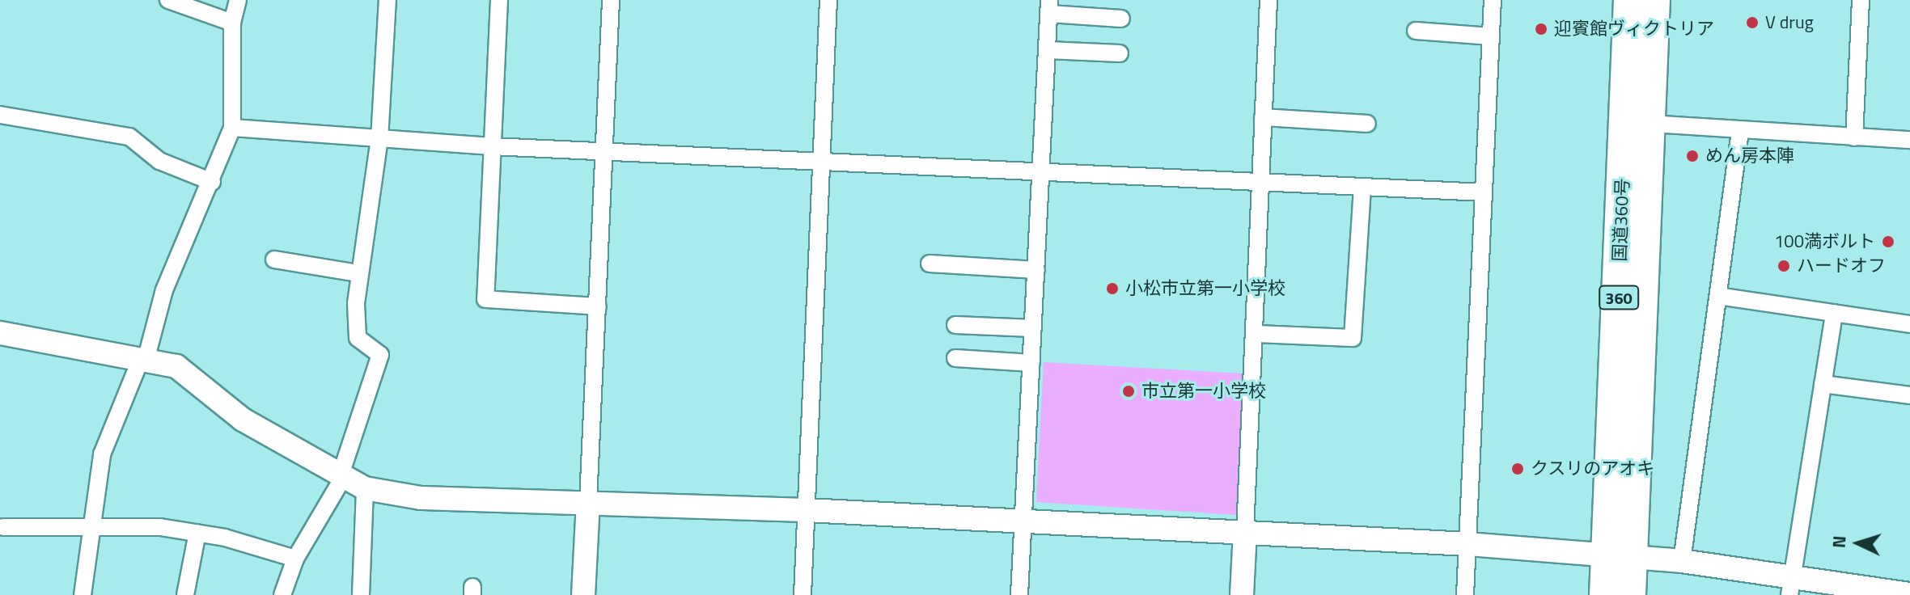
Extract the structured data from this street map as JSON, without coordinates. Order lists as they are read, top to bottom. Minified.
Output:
{"streets":{"highway":["国道360号","360"]},"places":["V drug","迎賓館ヴィクトリア","めん房本陣","100満ボルト","ハードオフ","小松市立第一小学校","市立第一小学校","クスリのアオキ"],"north":"left"}
